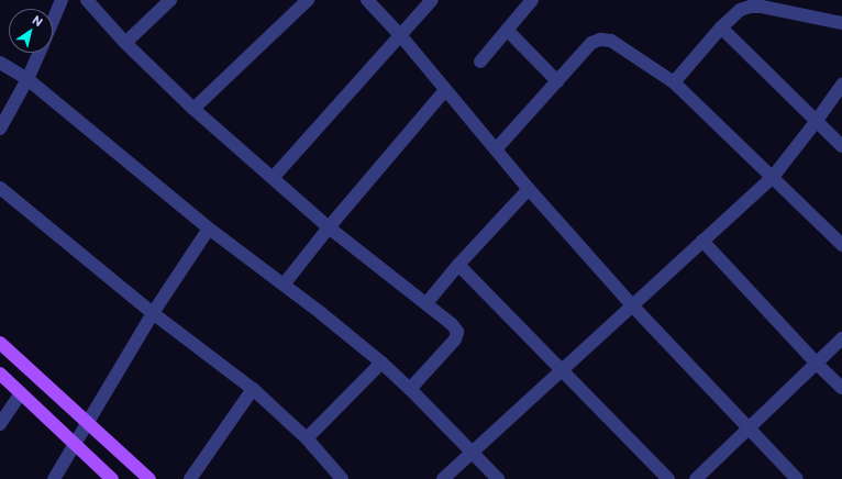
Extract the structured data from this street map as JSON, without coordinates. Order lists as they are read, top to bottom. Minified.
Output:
{"north":"top right"}
